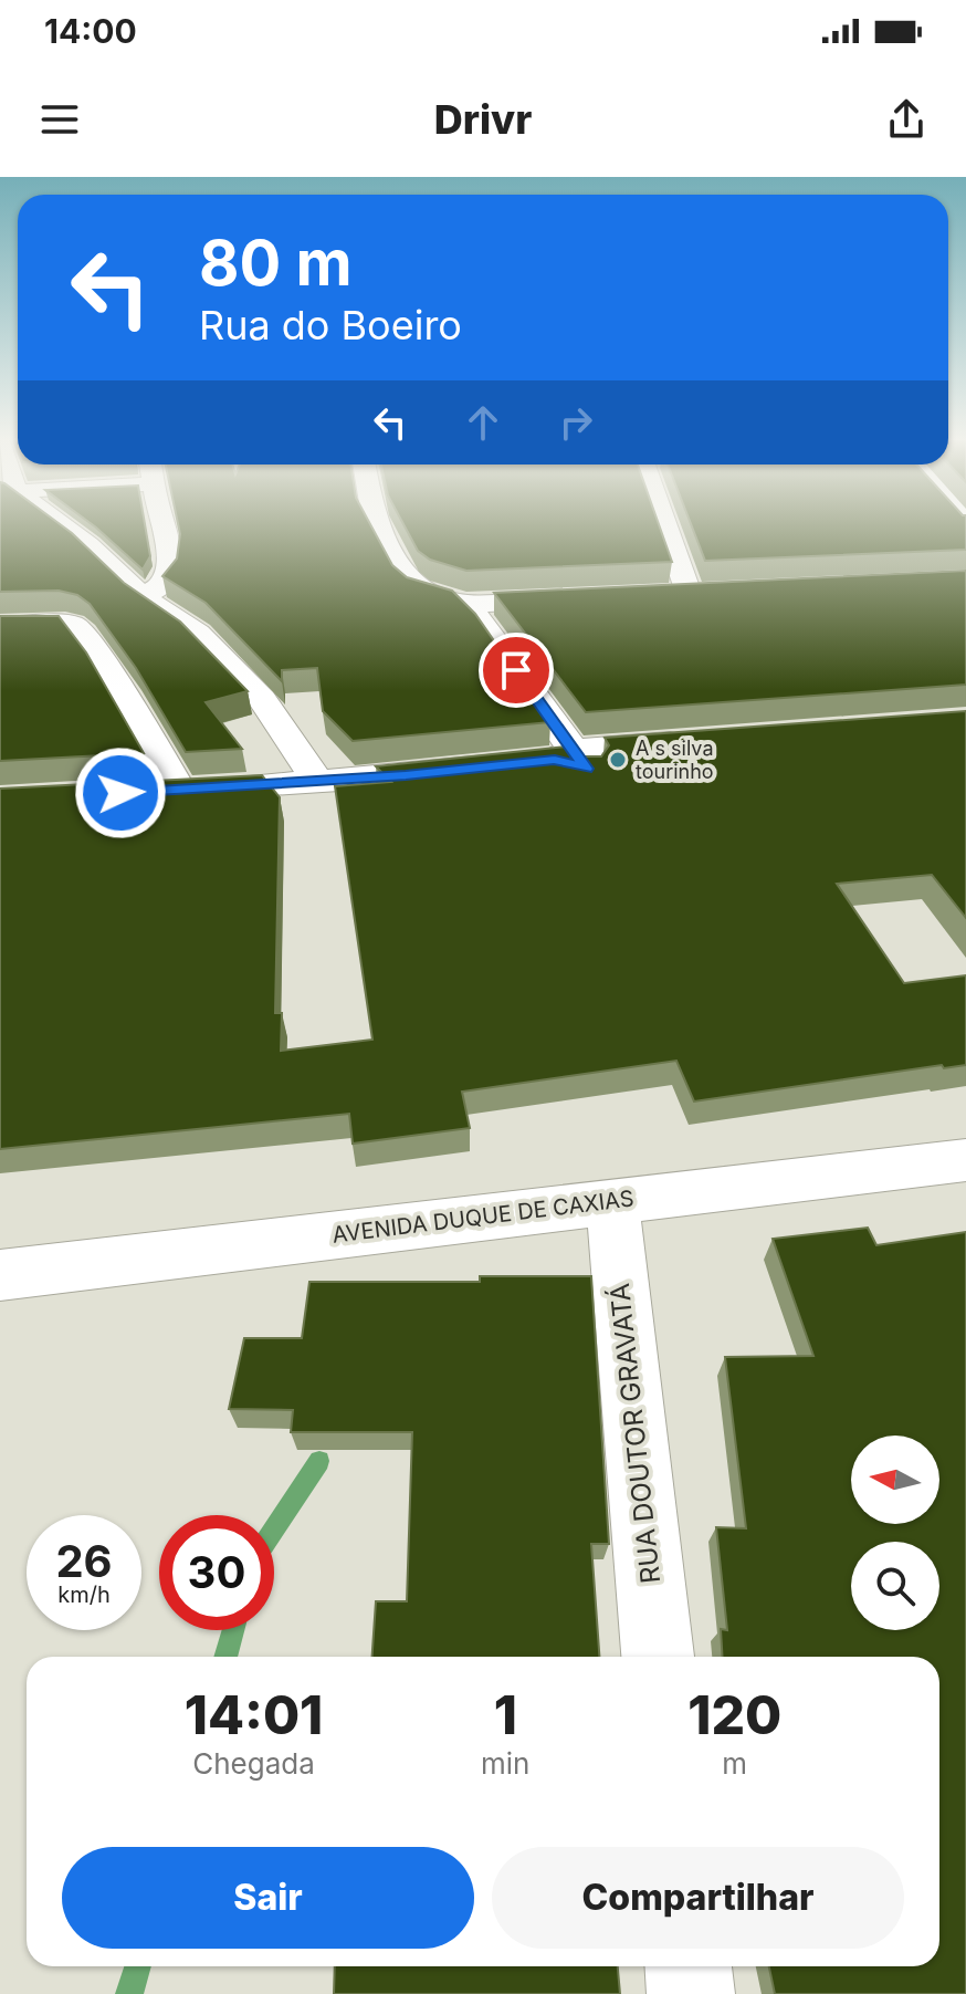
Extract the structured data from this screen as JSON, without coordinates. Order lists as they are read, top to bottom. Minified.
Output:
{"streets":{"street":["AVENIDA DUQUE DE CAXIAS","RUA DOUTOR GRAVATÁ"]},"crossings":[["AVENIDA DUQUE DE CAXIAS","RUA DOUTOR GRAVATÁ"]],"places":["A s silva tourinho"],"north":"left","page":{"status":"14:00","header":"Drivr","turn":["80 m","Rua do Boeiro"],"speed":"26 km/h","limit":"30","eta":["14:01","Chegada","1","min","120","m"],"buttons":["Sair","Compartilhar"]}}
